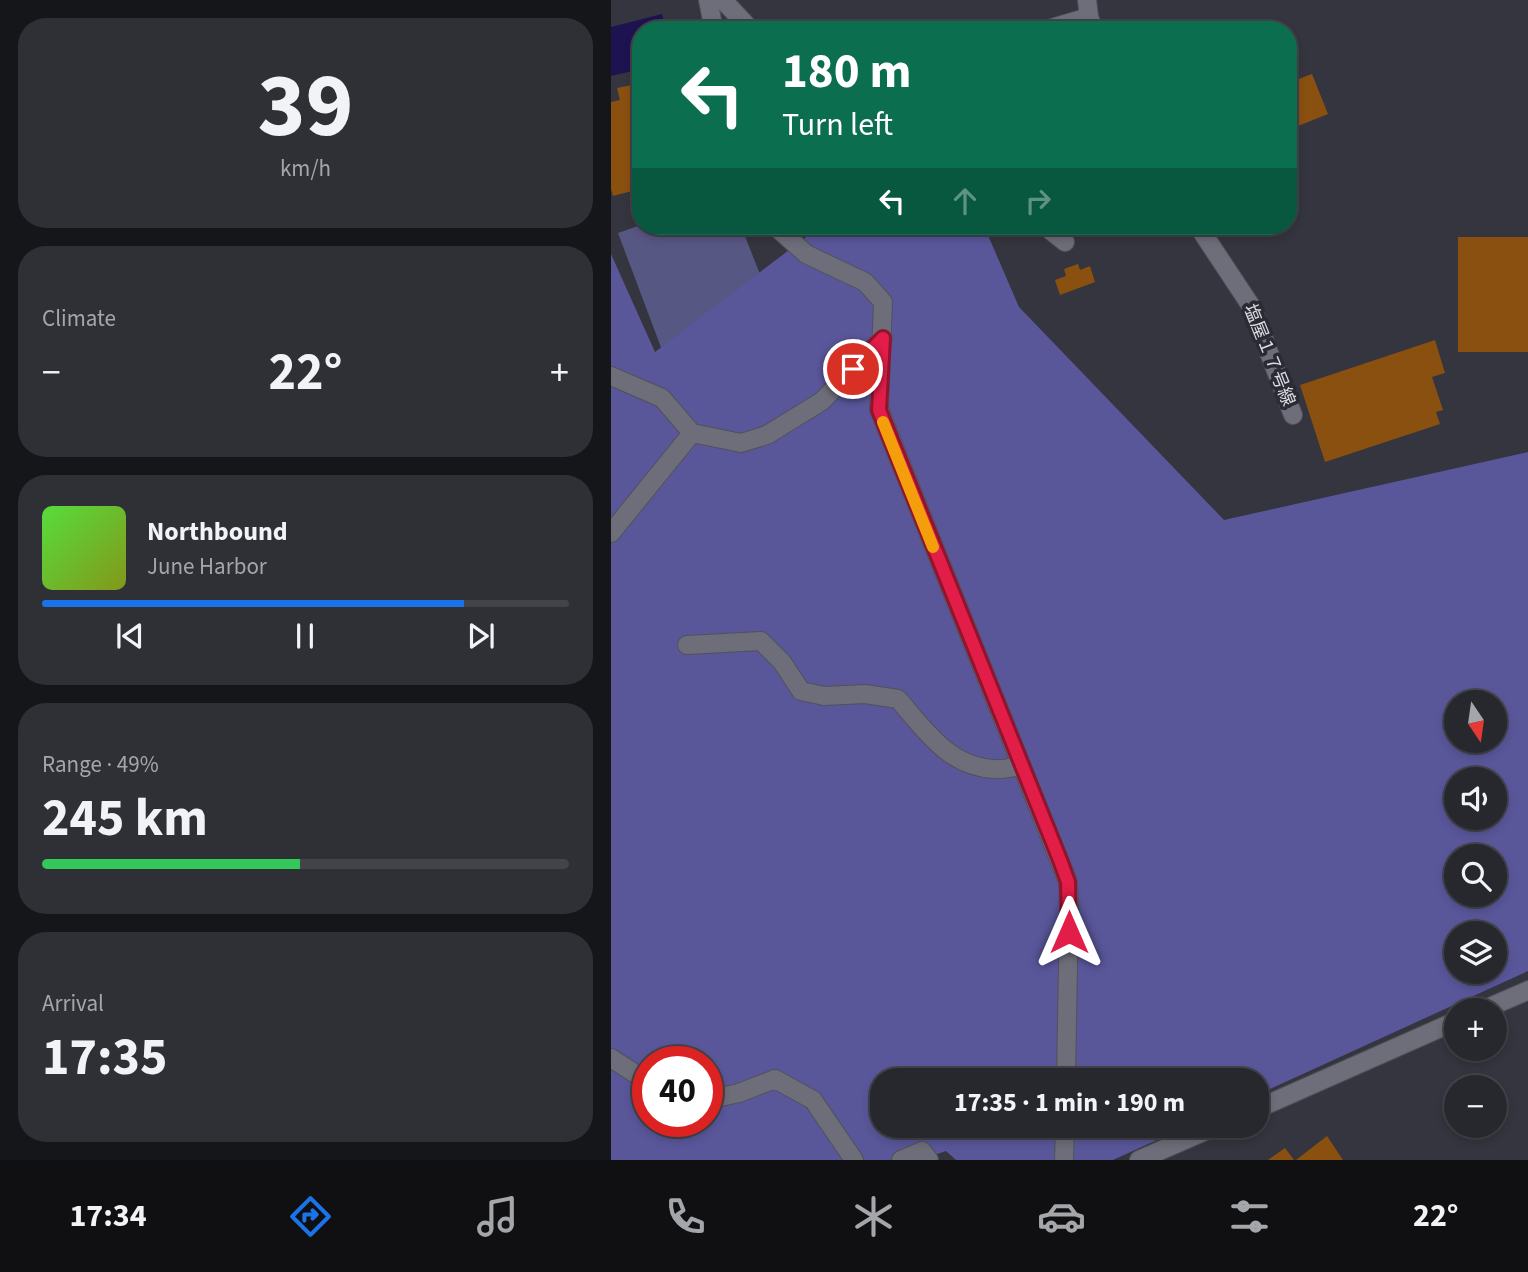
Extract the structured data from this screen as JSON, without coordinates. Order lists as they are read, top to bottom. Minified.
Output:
{"streets":{"street":["塩屋１７号線"]},"north":"bottom","page":{"tile":[["39","km/h"],"Climate",["Range · 49%","245 km"],["Arrival","17:35"]],"turn":["180 m","Turn left"],"heat":["−","22°","+"],"song":["Northbound","June Harbor"],"map_buttons":["+","−"],"limit":"40","trip":"17:35 · 1 min · 190 m","tabs":["17:34","22°"]}}
